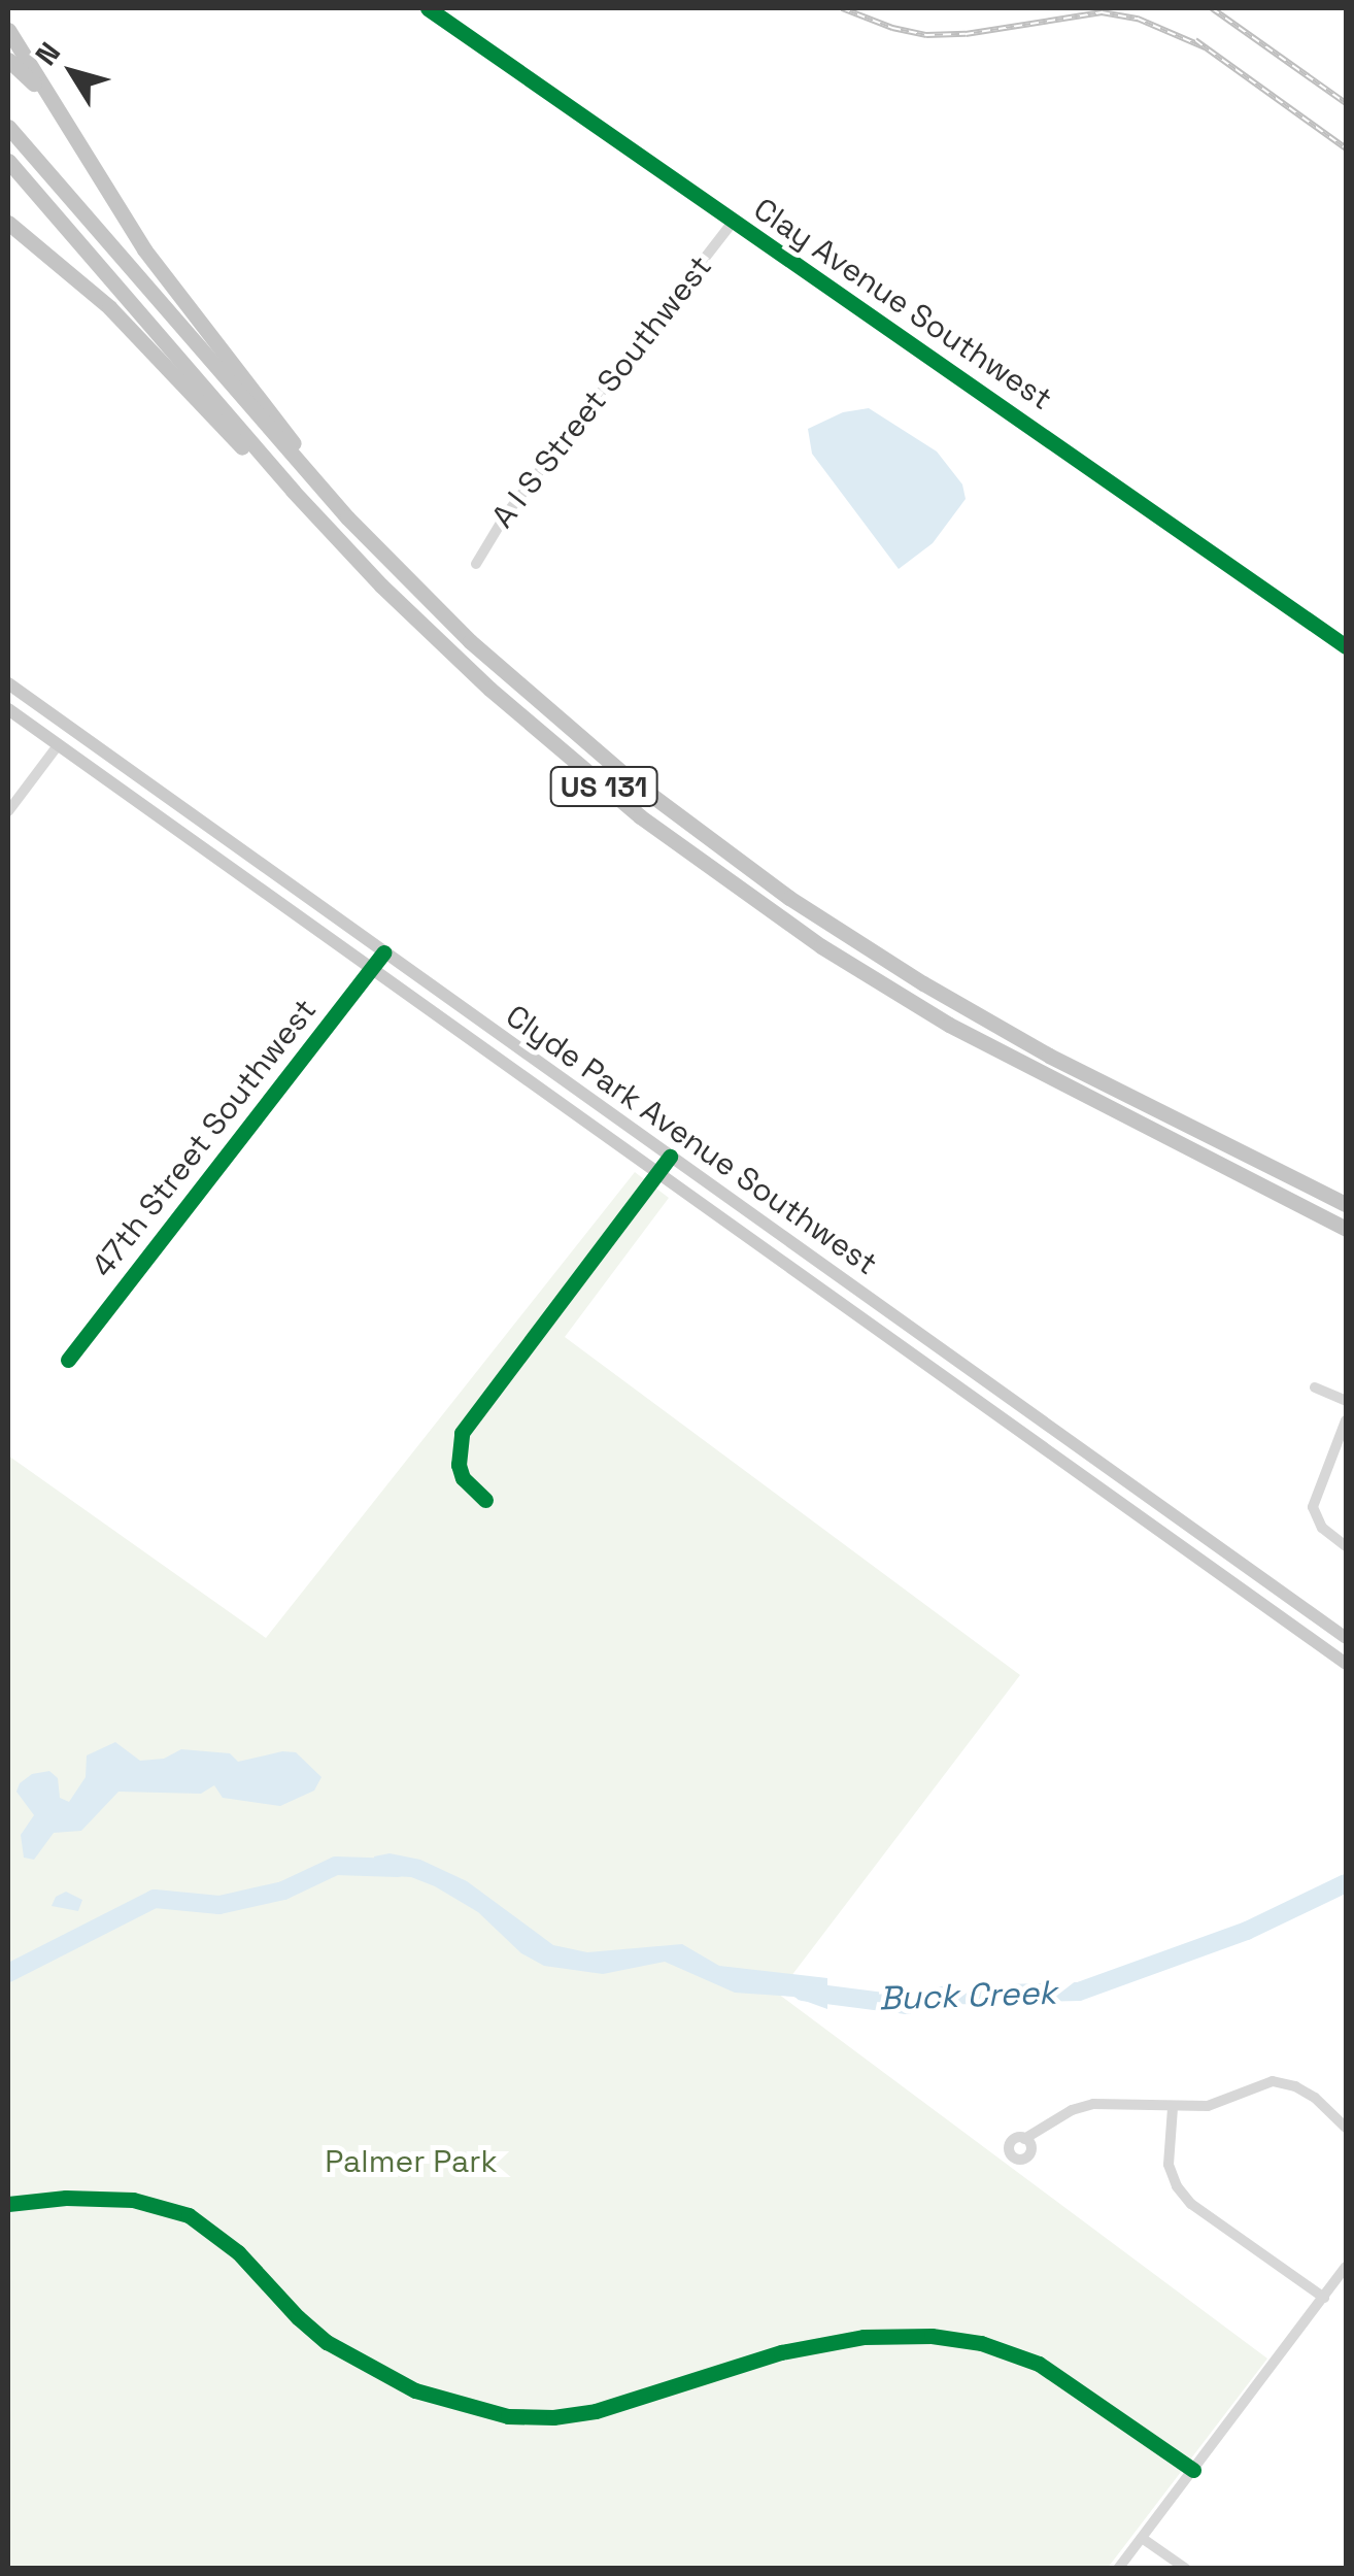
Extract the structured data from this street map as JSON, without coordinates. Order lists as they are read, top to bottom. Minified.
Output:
{"streets":{"highway":["US 131"],"main road":["Clyde Park Avenue Southwest"],"street":["Clay Avenue Southwest","A I S Street Southwest","47th Street Southwest"]},"crossings":[["Clay Avenue Southwest","A I S Street Southwest"],["47th Street Southwest","Clyde Park Avenue Southwest"]],"water":["Buck Creek"],"parks":["Palmer Park"],"north":"top left"}
